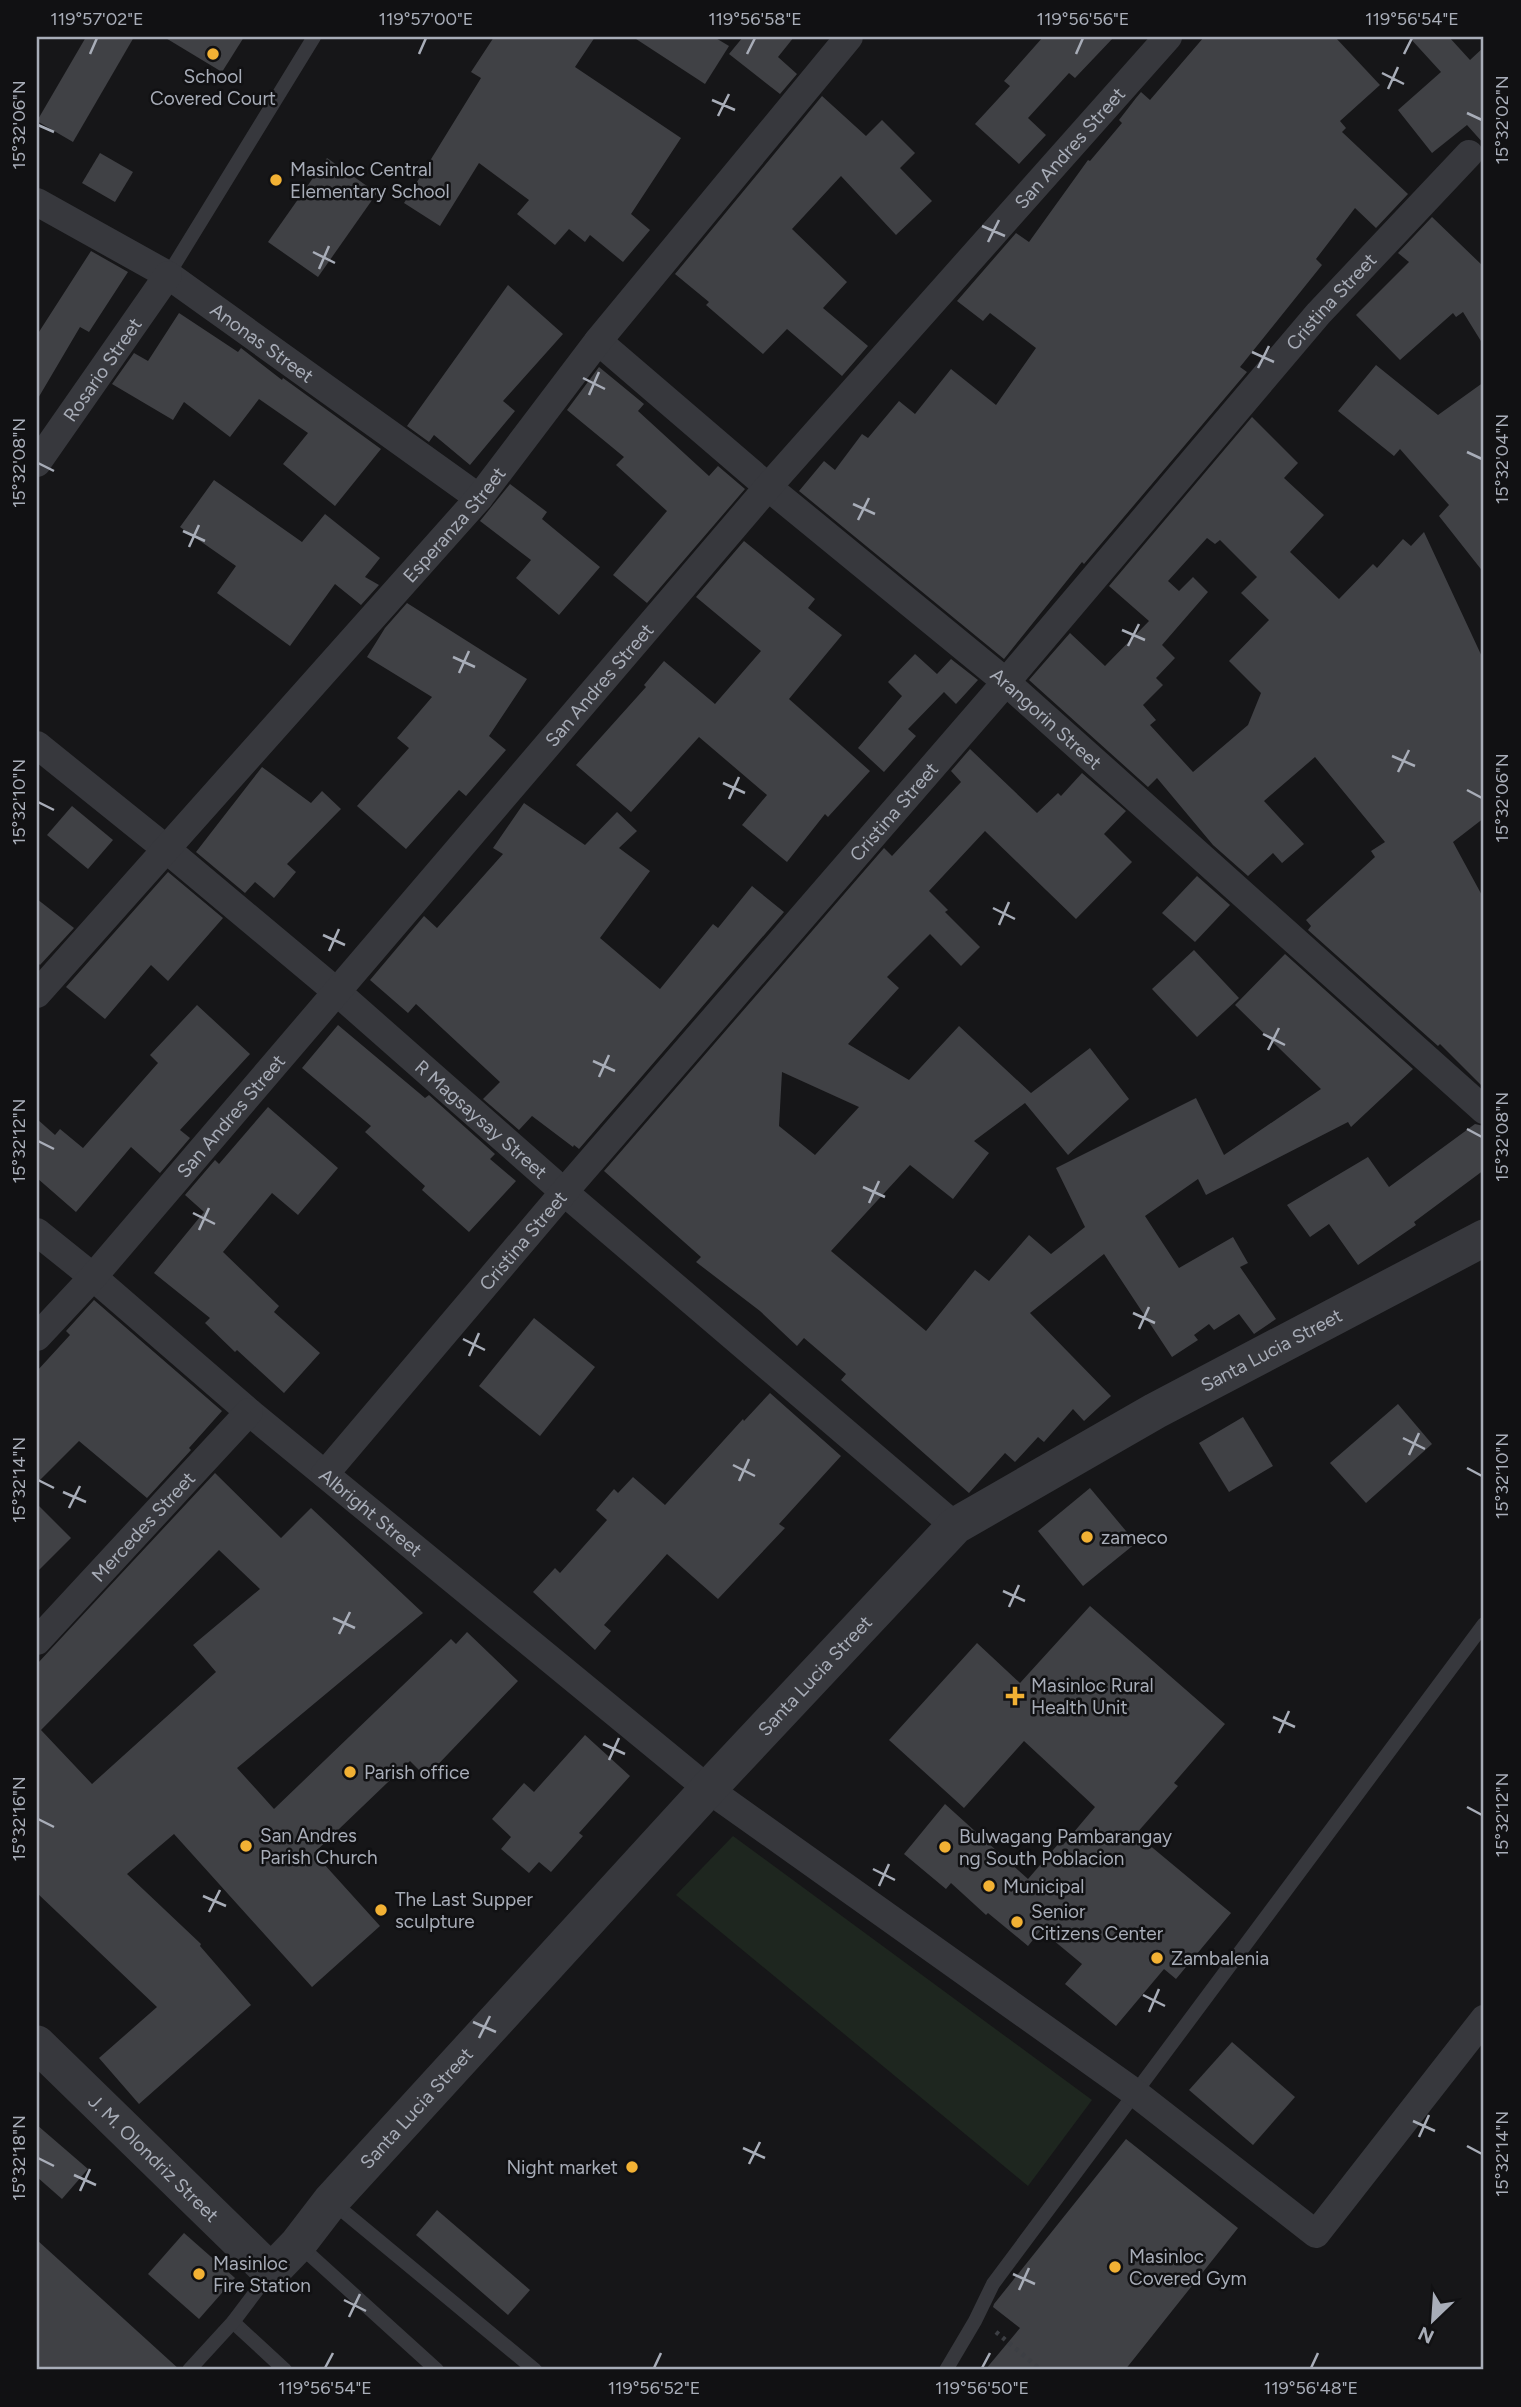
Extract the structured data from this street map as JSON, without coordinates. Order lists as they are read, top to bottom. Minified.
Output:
{"streets":{"street":["San Andres Street","Cristina Street","Anonas Street","Rosario Street","Esperanza Street","Arangorin Street","R Magsaysay Street","Santa Lucia Street","Albright Street","Mercedes Street","J. M. Olondriz Street"]},"crossings":[["San Andres Street","Arangorin Street"],["San Andres Street","R Magsaysay Street"],["San Andres Street","Albright Street"],["Cristina Street","Arangorin Street"],["Cristina Street","R Magsaysay Street"],["Cristina Street","Albright Street"],["Anonas Street","Rosario Street"],["Anonas Street","Esperanza Street"],["Esperanza Street","Arangorin Street"],["Esperanza Street","R Magsaysay Street"],["R Magsaysay Street","Santa Lucia Street"],["Santa Lucia Street","Albright Street"],["Santa Lucia Street","J. M. Olondriz Street"],["Albright Street","Mercedes Street"]],"places":{"other":["School Covered Court","Masinloc Central Elementary School","zameco","Parish office","San Andres Parish Church","Bulwagang Pambarangay ng South Poblacion","Municipal","The Last Supper sculpture","Senior Citizens Center","Zambalenia","Night market","Masinloc Covered Gym","Masinloc Fire Station"],"health":["Masinloc Rural Health Unit"]},"north":"bottom left","coordinates":["119°57'02\"E","119°57'00\"E","119°56'58\"E","119°56'56\"E","119°56'54\"E","15°32'02\"N","15°32'06\"N","15°32'04\"N","15°32'08\"N","15°32'10\"N","15°32'12\"N","15°32'14\"N","15°32'16\"N","15°32'18\"N","119°56'52\"E","119°56'50\"E","119°56'48\"E"]}
